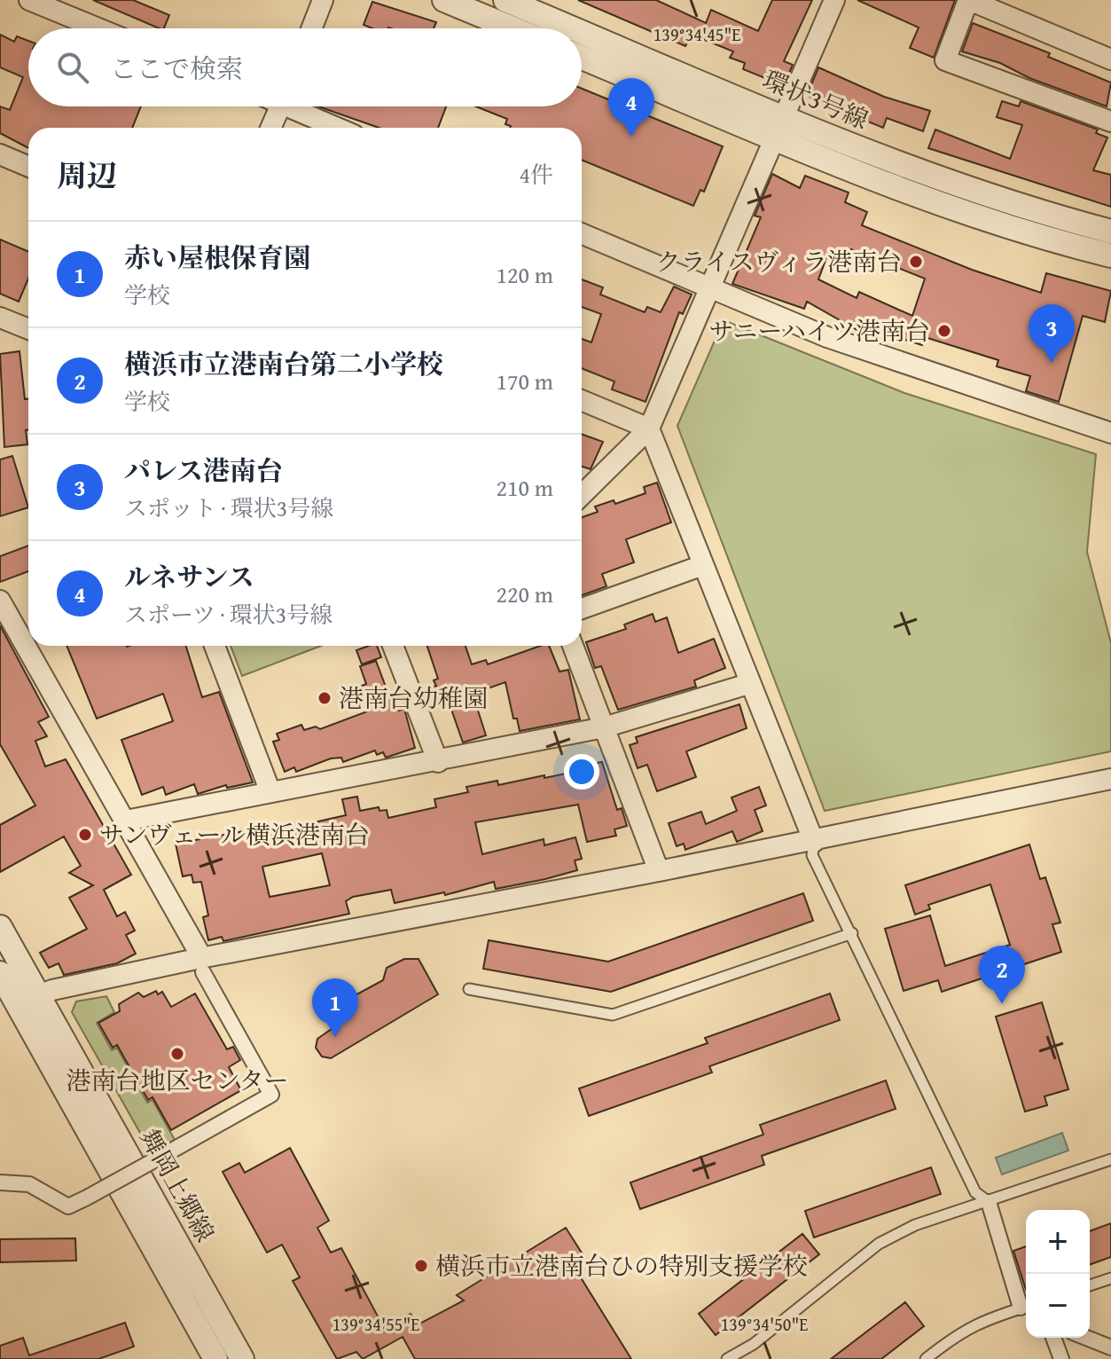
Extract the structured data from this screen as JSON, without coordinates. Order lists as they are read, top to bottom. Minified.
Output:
{"streets":{"street":["環状3号線","舞岡上郷線"]},"places":["クライスヴィラ港南台","サニーハイツ港南台","港南台幼稚園","サンヴェール横浜港南台","港南台地区センター","横浜市立港南台ひの特別支援学校"],"page":{"search":"ここで検索","pins":["4","3","2","1"],"heading":["周辺","4件"],"list":[{"mark":"1","name":"赤い屋根保育園","note":"学校","value":"120 m"},{"mark":"2","name":"横浜市立港南台第二小学校","note":"学校","value":"170 m"},{"mark":"3","name":"パレス港南台","note":"スポット · 環状3号線","value":"210 m"},{"mark":"4","name":"ルネサンス","note":"スポーツ · 環状3号線","value":"220 m"}],"map_buttons":["+","−"]},"coordinates":["139°34'45\"E","139°34'55\"E","139°34'50\"E"]}
